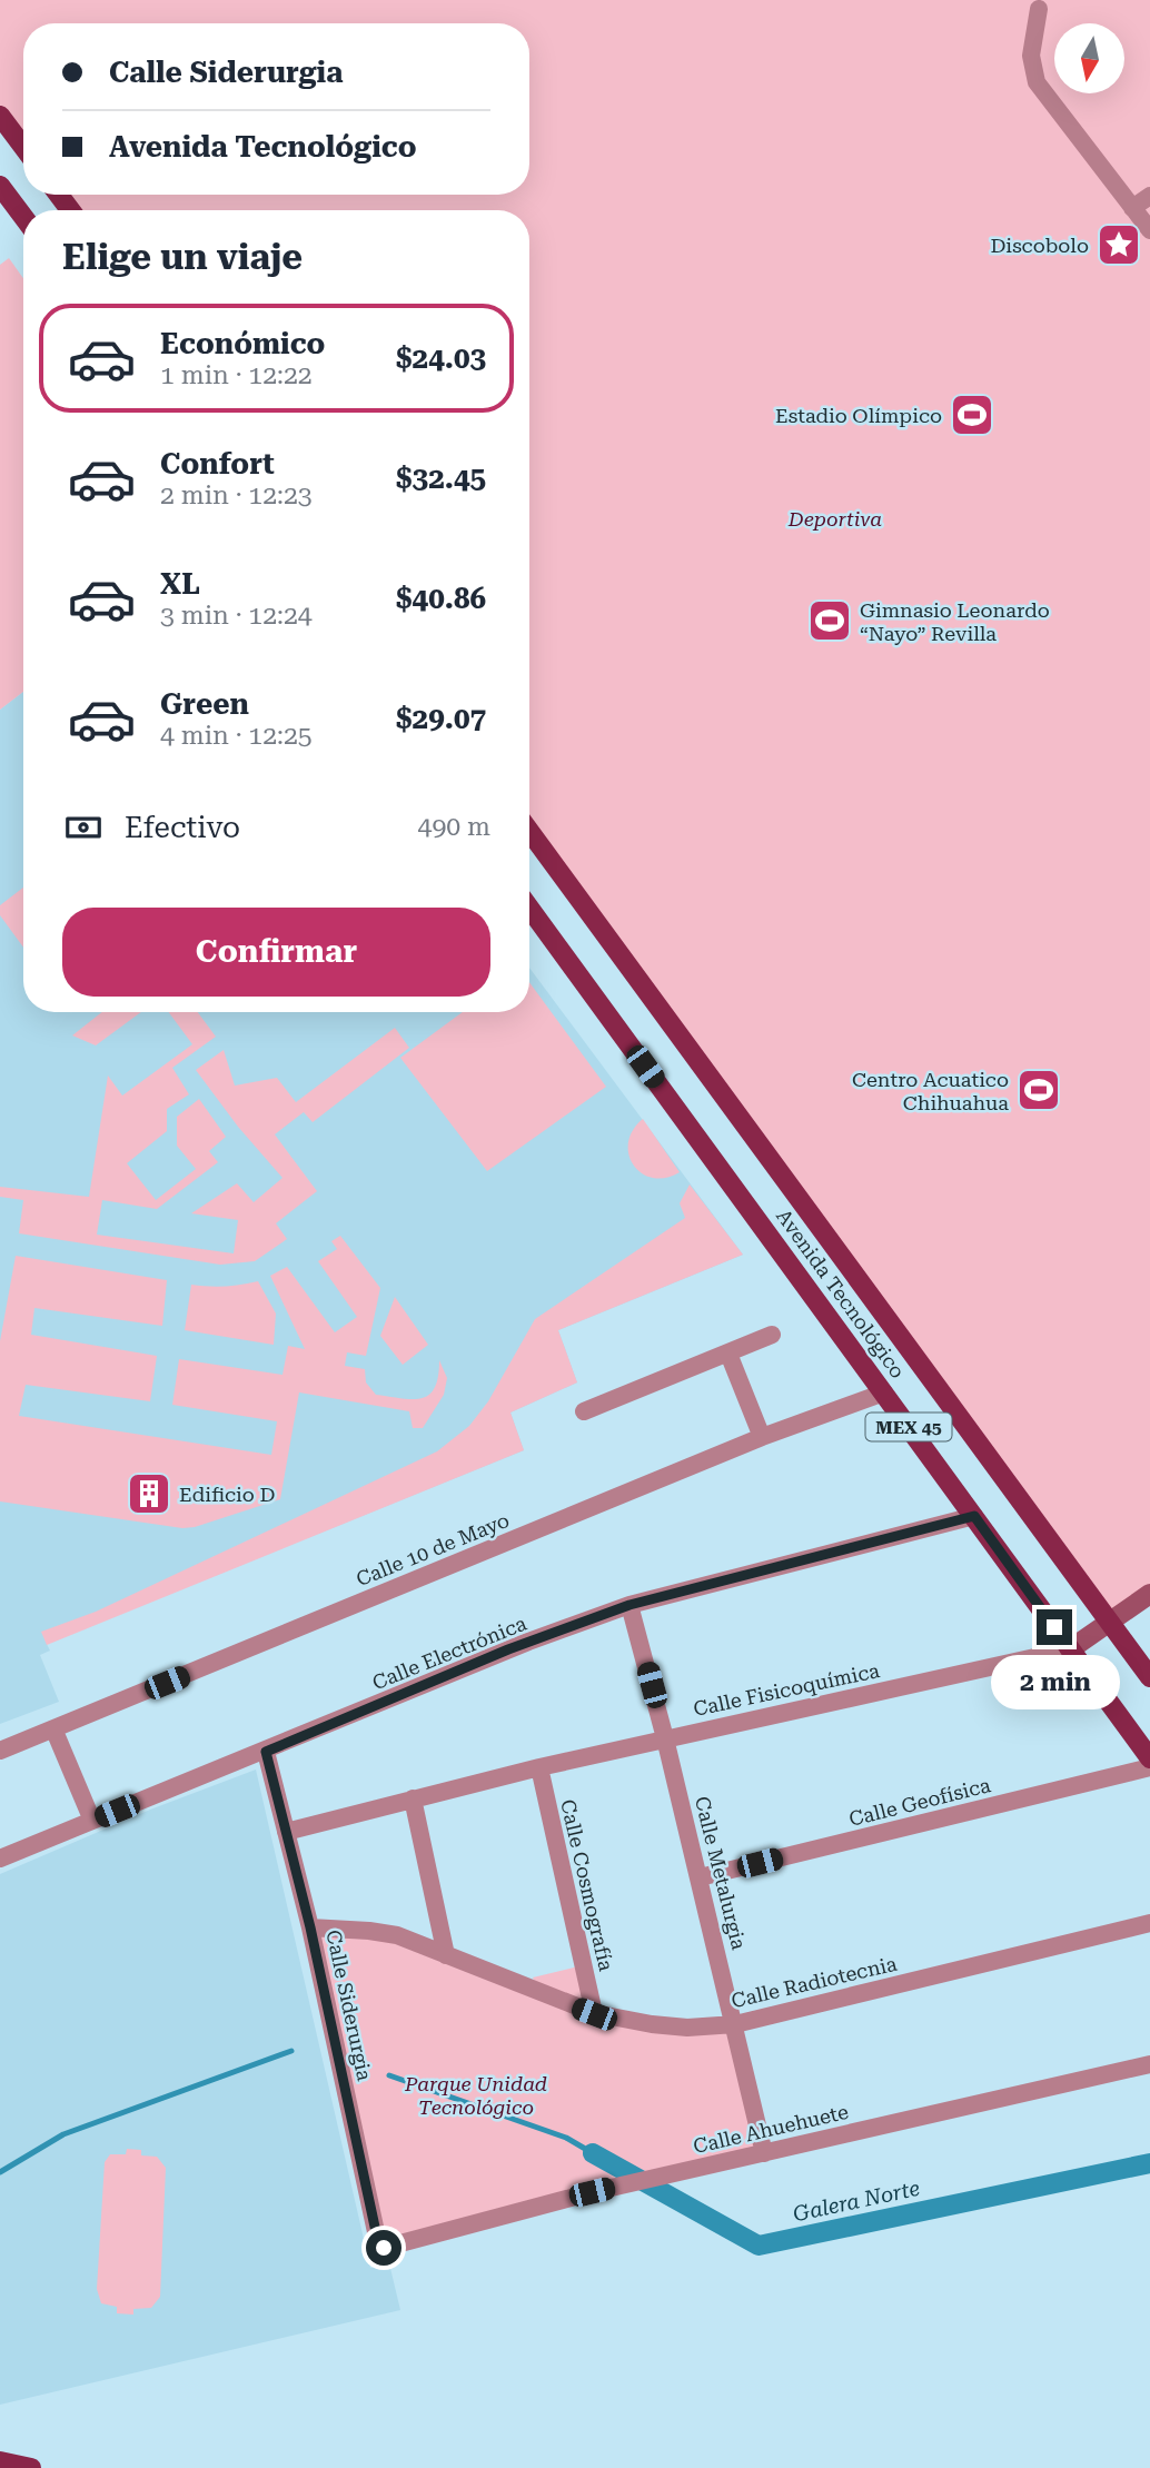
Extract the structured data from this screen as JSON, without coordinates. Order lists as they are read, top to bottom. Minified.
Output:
{"streets":{"main road":["Avenida Tecnológico","MEX 45"],"street":["Calle 10 de Mayo","Calle Electrónica","Calle Fisicoquímica","Calle Geofísica","Calle Metalurgia","Calle Cosmografía","Calle Radiotecnia","Calle Siderurgia","Calle Ahuehuete"]},"crossings":[["Avenida Tecnológico","Calle 10 de Mayo"],["Avenida Tecnológico","Calle Electrónica"],["Avenida Tecnológico","Calle Fisicoquímica"],["Calle Electrónica","Calle Metalurgia"],["Calle Electrónica","Calle Siderurgia"],["Calle Fisicoquímica","Calle Metalurgia"],["Calle Fisicoquímica","Calle Cosmografía"],["Calle Fisicoquímica","Calle Siderurgia"],["Calle Geofísica","Calle Metalurgia"],["Calle Metalurgia","Calle Radiotecnia"],["Calle Metalurgia","Calle Ahuehuete"],["Calle Cosmografía","Calle Radiotecnia"],["Calle Radiotecnia","Calle Siderurgia"],["Calle Siderurgia","Calle Ahuehuete"]],"water":["Galera Norte"],"parks":["Deportiva","Parque Unidad Tecnológico"],"places":{"place":["Discobolo"],"sports":["Estadio Olímpico","Gimnasio Leonardo “Nayo” Revilla","Centro Acuatico Chihuahua"],"building":["Edificio D"]},"north":"bottom","page":{"banner":["Calle Siderurgia","Avenida Tecnológico"],"heading":"Elige un viaje","list":[{"name":"Económico","note":"1 min · 12:22","value":"$24.03"},{"name":"Confort","note":"2 min · 12:23","value":"$32.45"},{"name":"XL","note":"3 min · 12:24","value":"$40.86"},{"name":"Green","note":"4 min · 12:25","value":"$29.07"}],"pay":["Efectivo","490 m"],"buttons":"Confirmar","bubble":"2 min"}}
